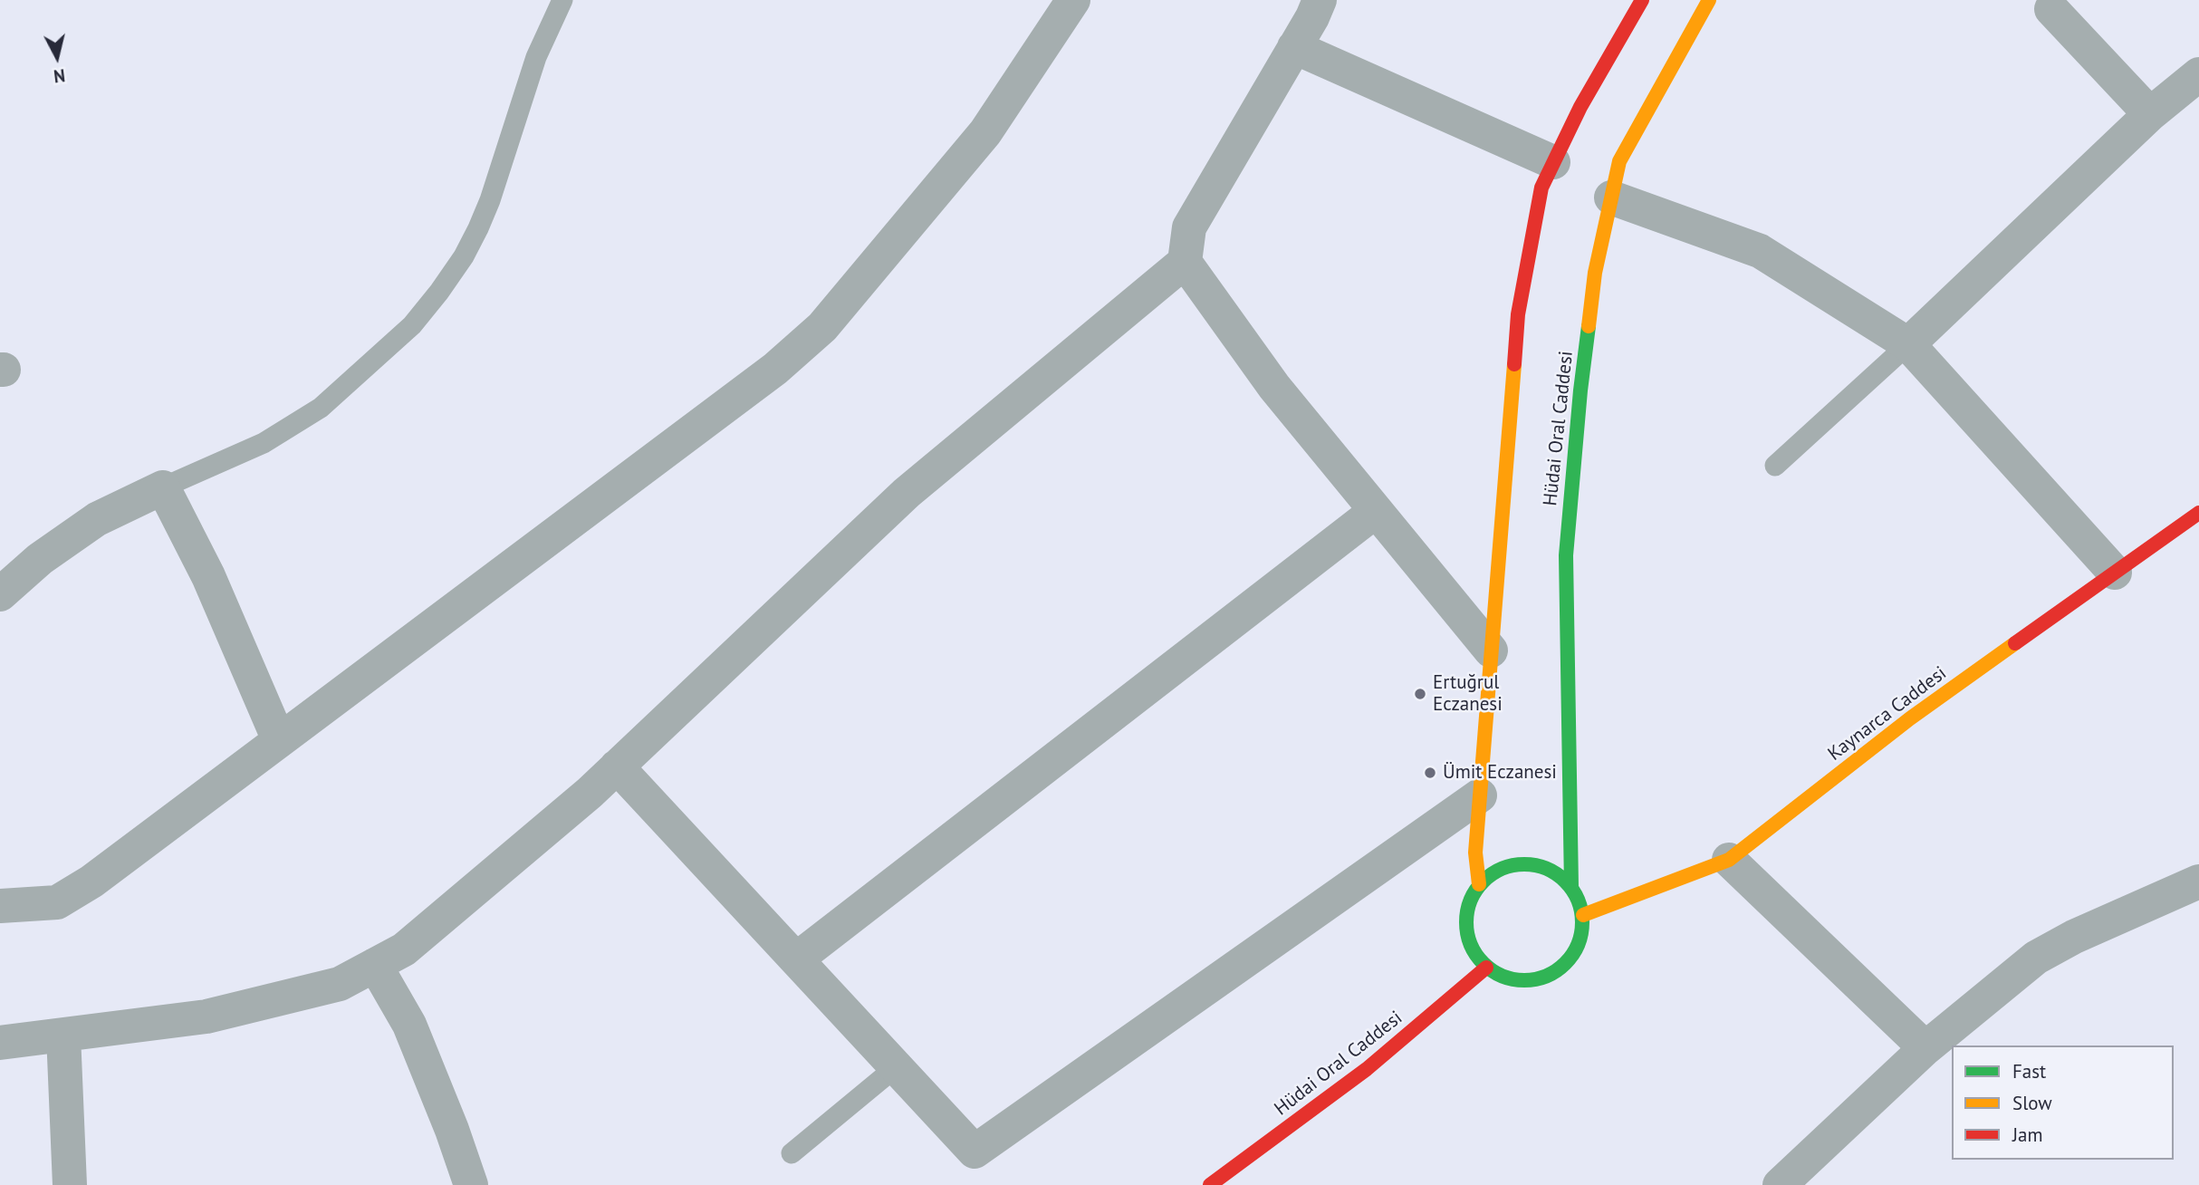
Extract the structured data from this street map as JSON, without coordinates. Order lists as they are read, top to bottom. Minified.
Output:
{"streets":{"street":["Hüdai Oral Caddesi","Kaynarca Caddesi"]},"crossings":[["Hüdai Oral Caddesi","Kaynarca Caddesi"]],"places":["Ertuğrul Eczanesi","Ümit Eczanesi"],"legend":["Fast","Slow","Jam"],"north":"bottom"}
